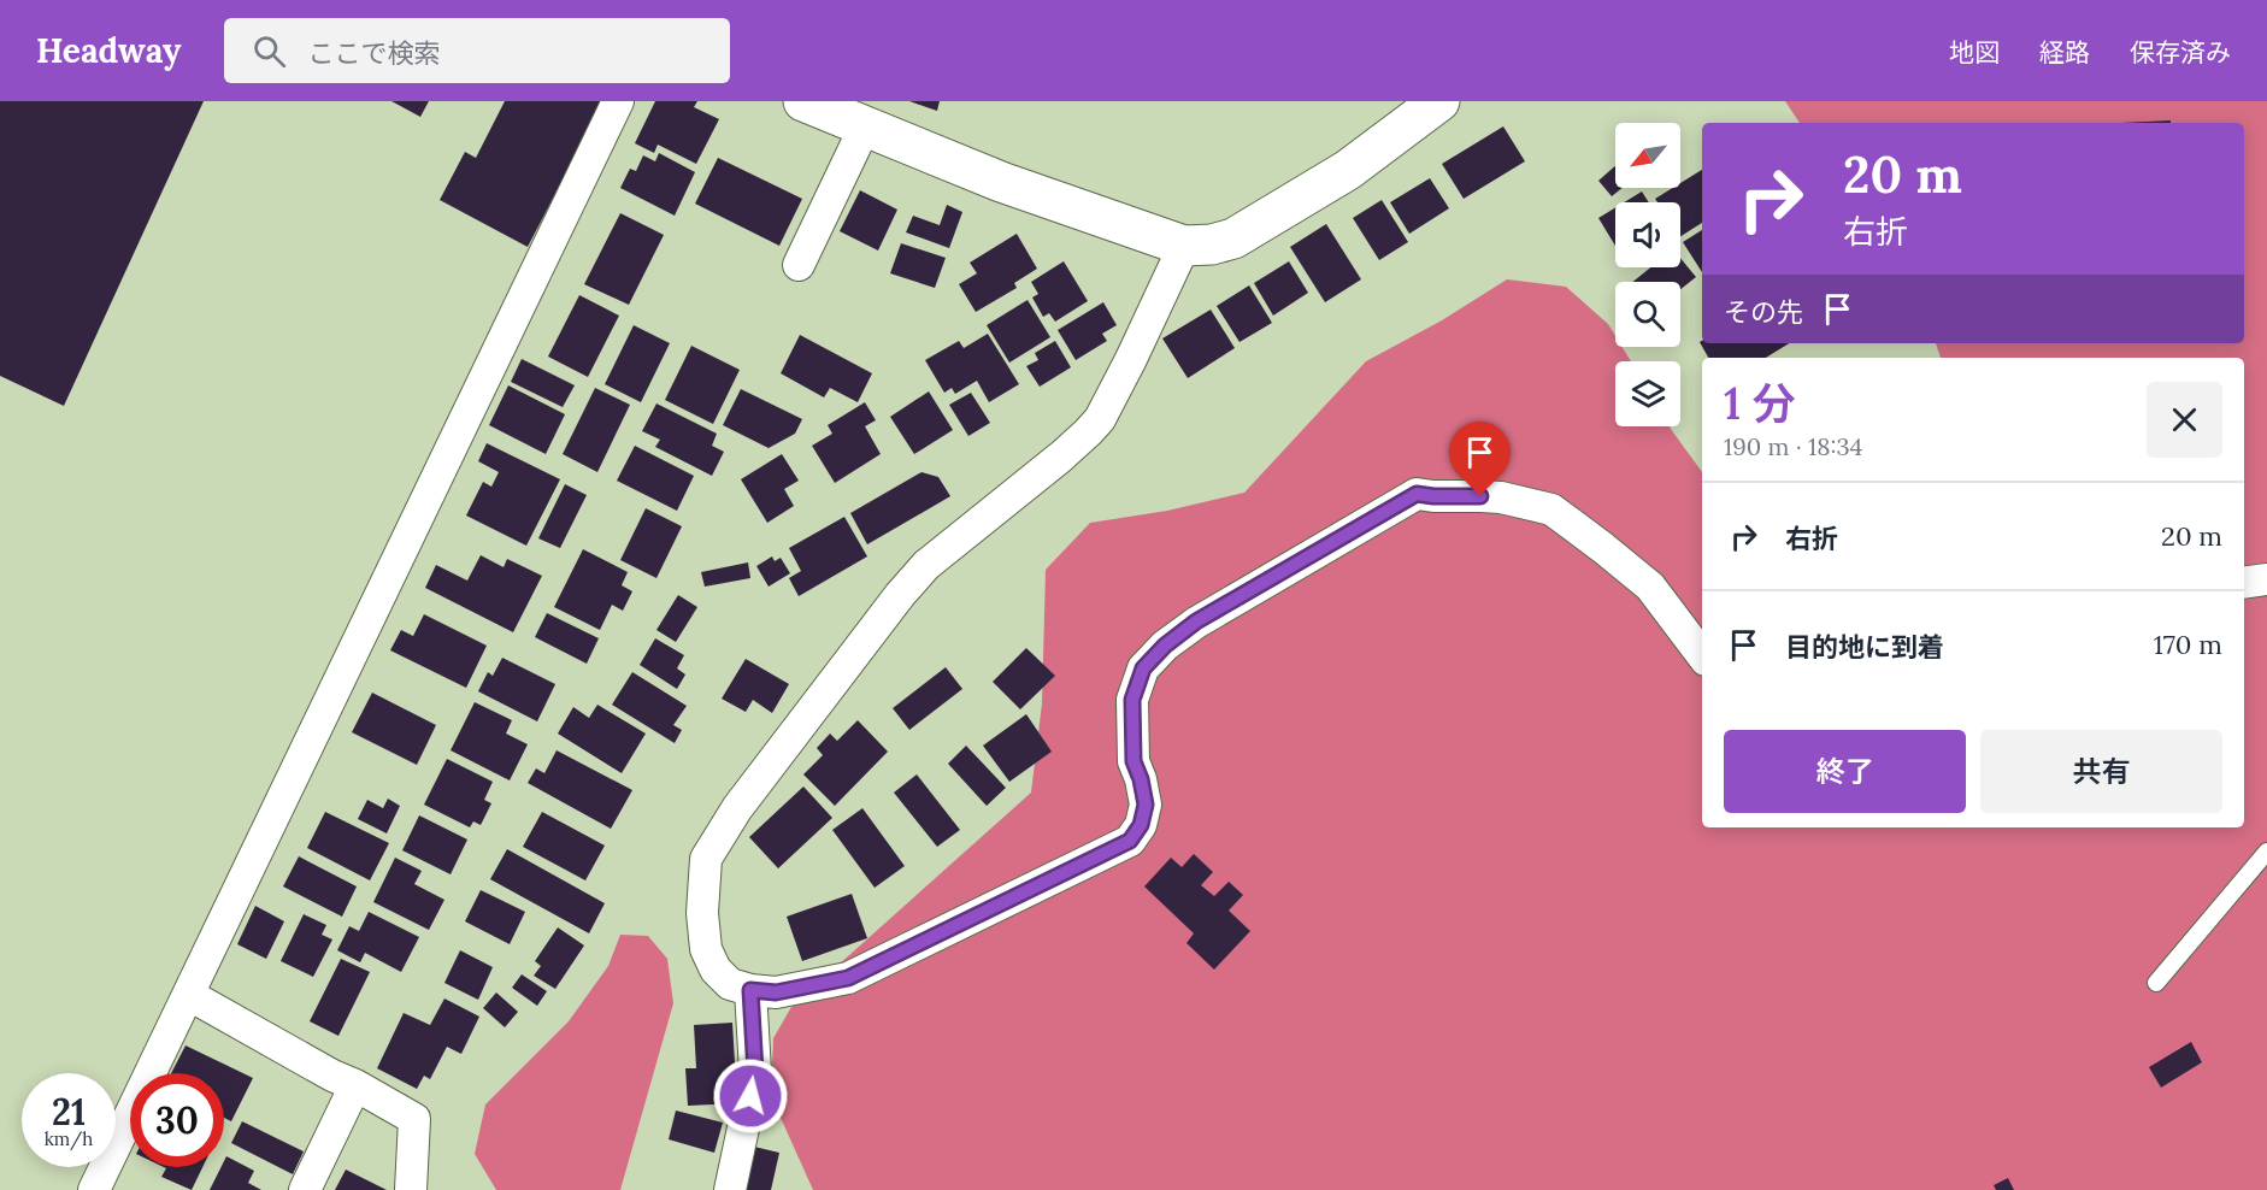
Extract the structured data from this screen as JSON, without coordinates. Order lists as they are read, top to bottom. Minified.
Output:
{"north":"bottom left","page":{"header":"Headway","search":"ここで検索","nav":["地図","経路","保存済み"],"turn":["20 m","右折"],"then":"その先","heading":["1 分","190 m · 18:34"],"list":[{"name":"右折","value":"20 m"},{"name":"目的地に到着","value":"170 m"}],"buttons":["終了","共有"],"speed":"21 km/h","limit":"30"}}
